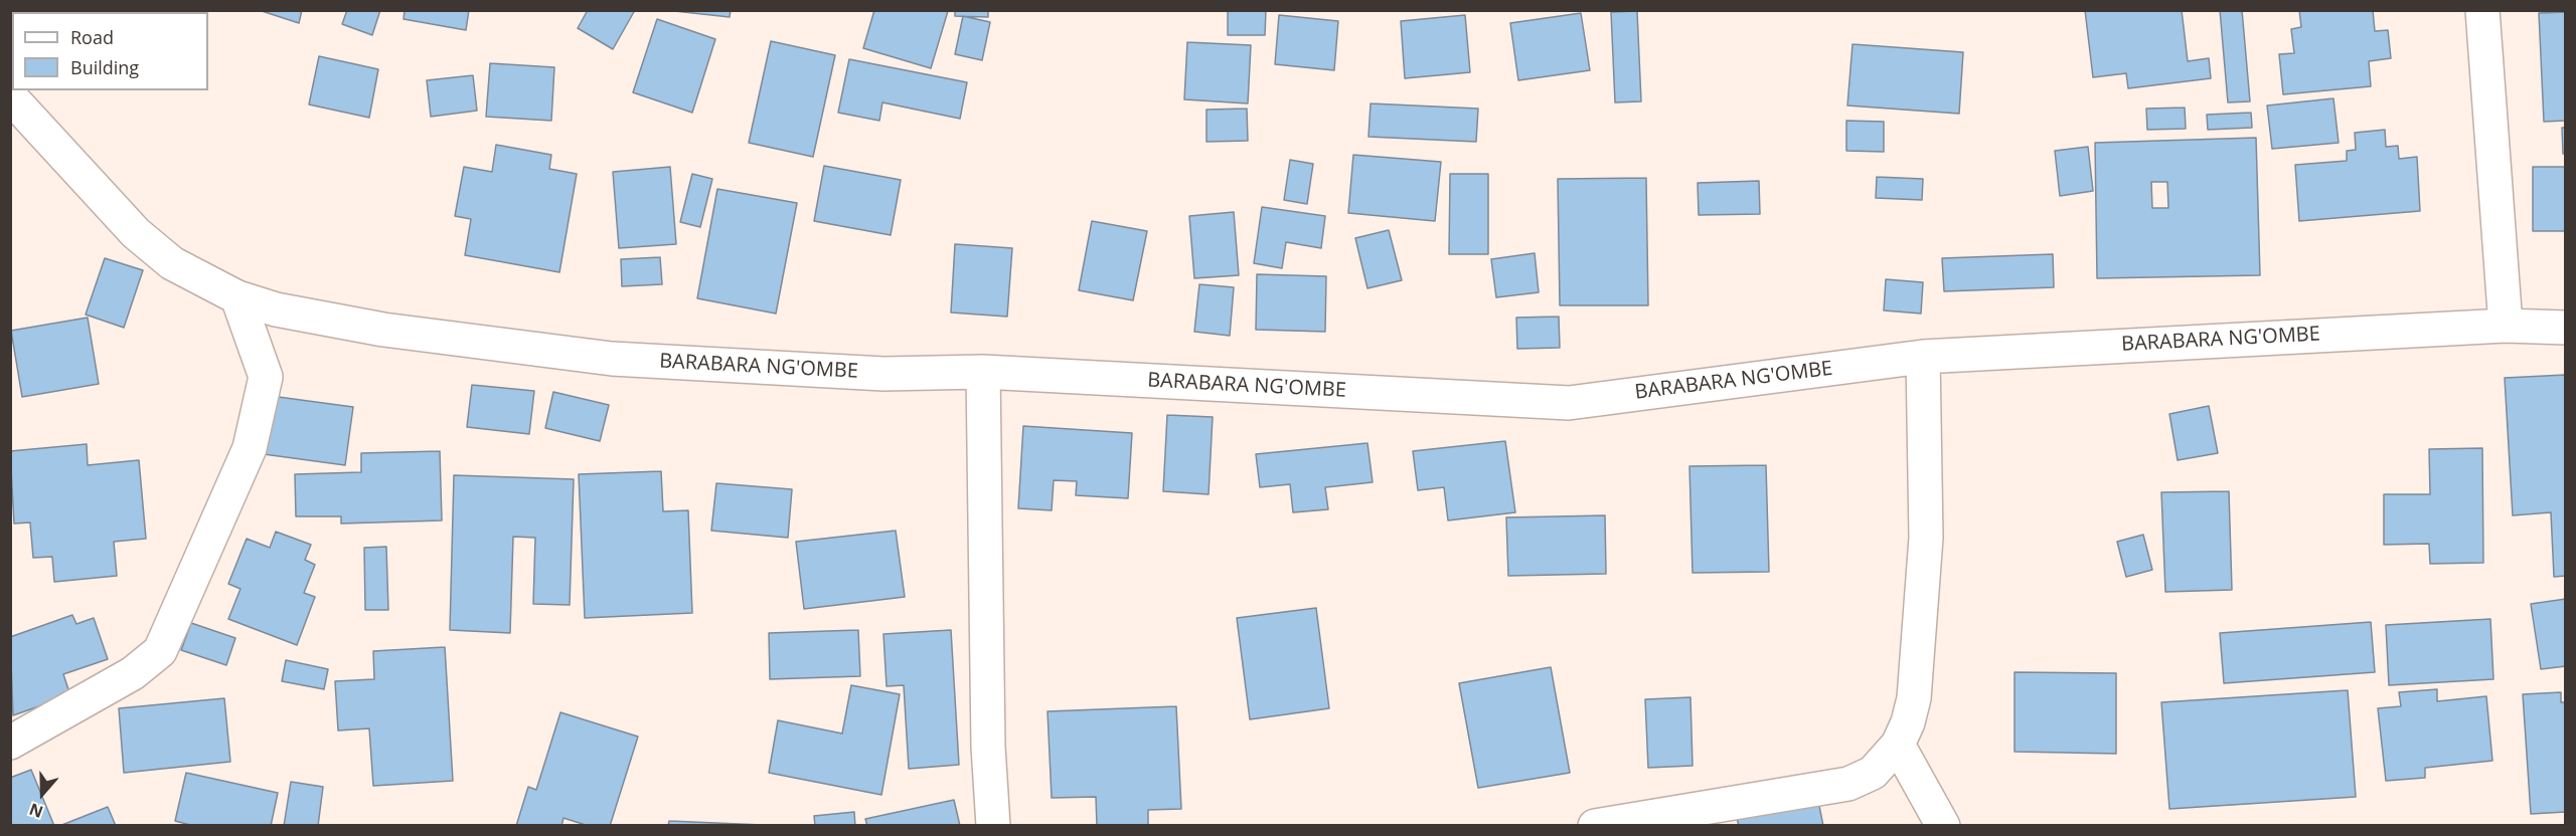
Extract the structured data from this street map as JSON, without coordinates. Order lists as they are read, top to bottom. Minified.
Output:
{"streets":{"street":["BARABARA NG'OMBE"]},"legend":["Road","Building"],"north":"bottom"}
